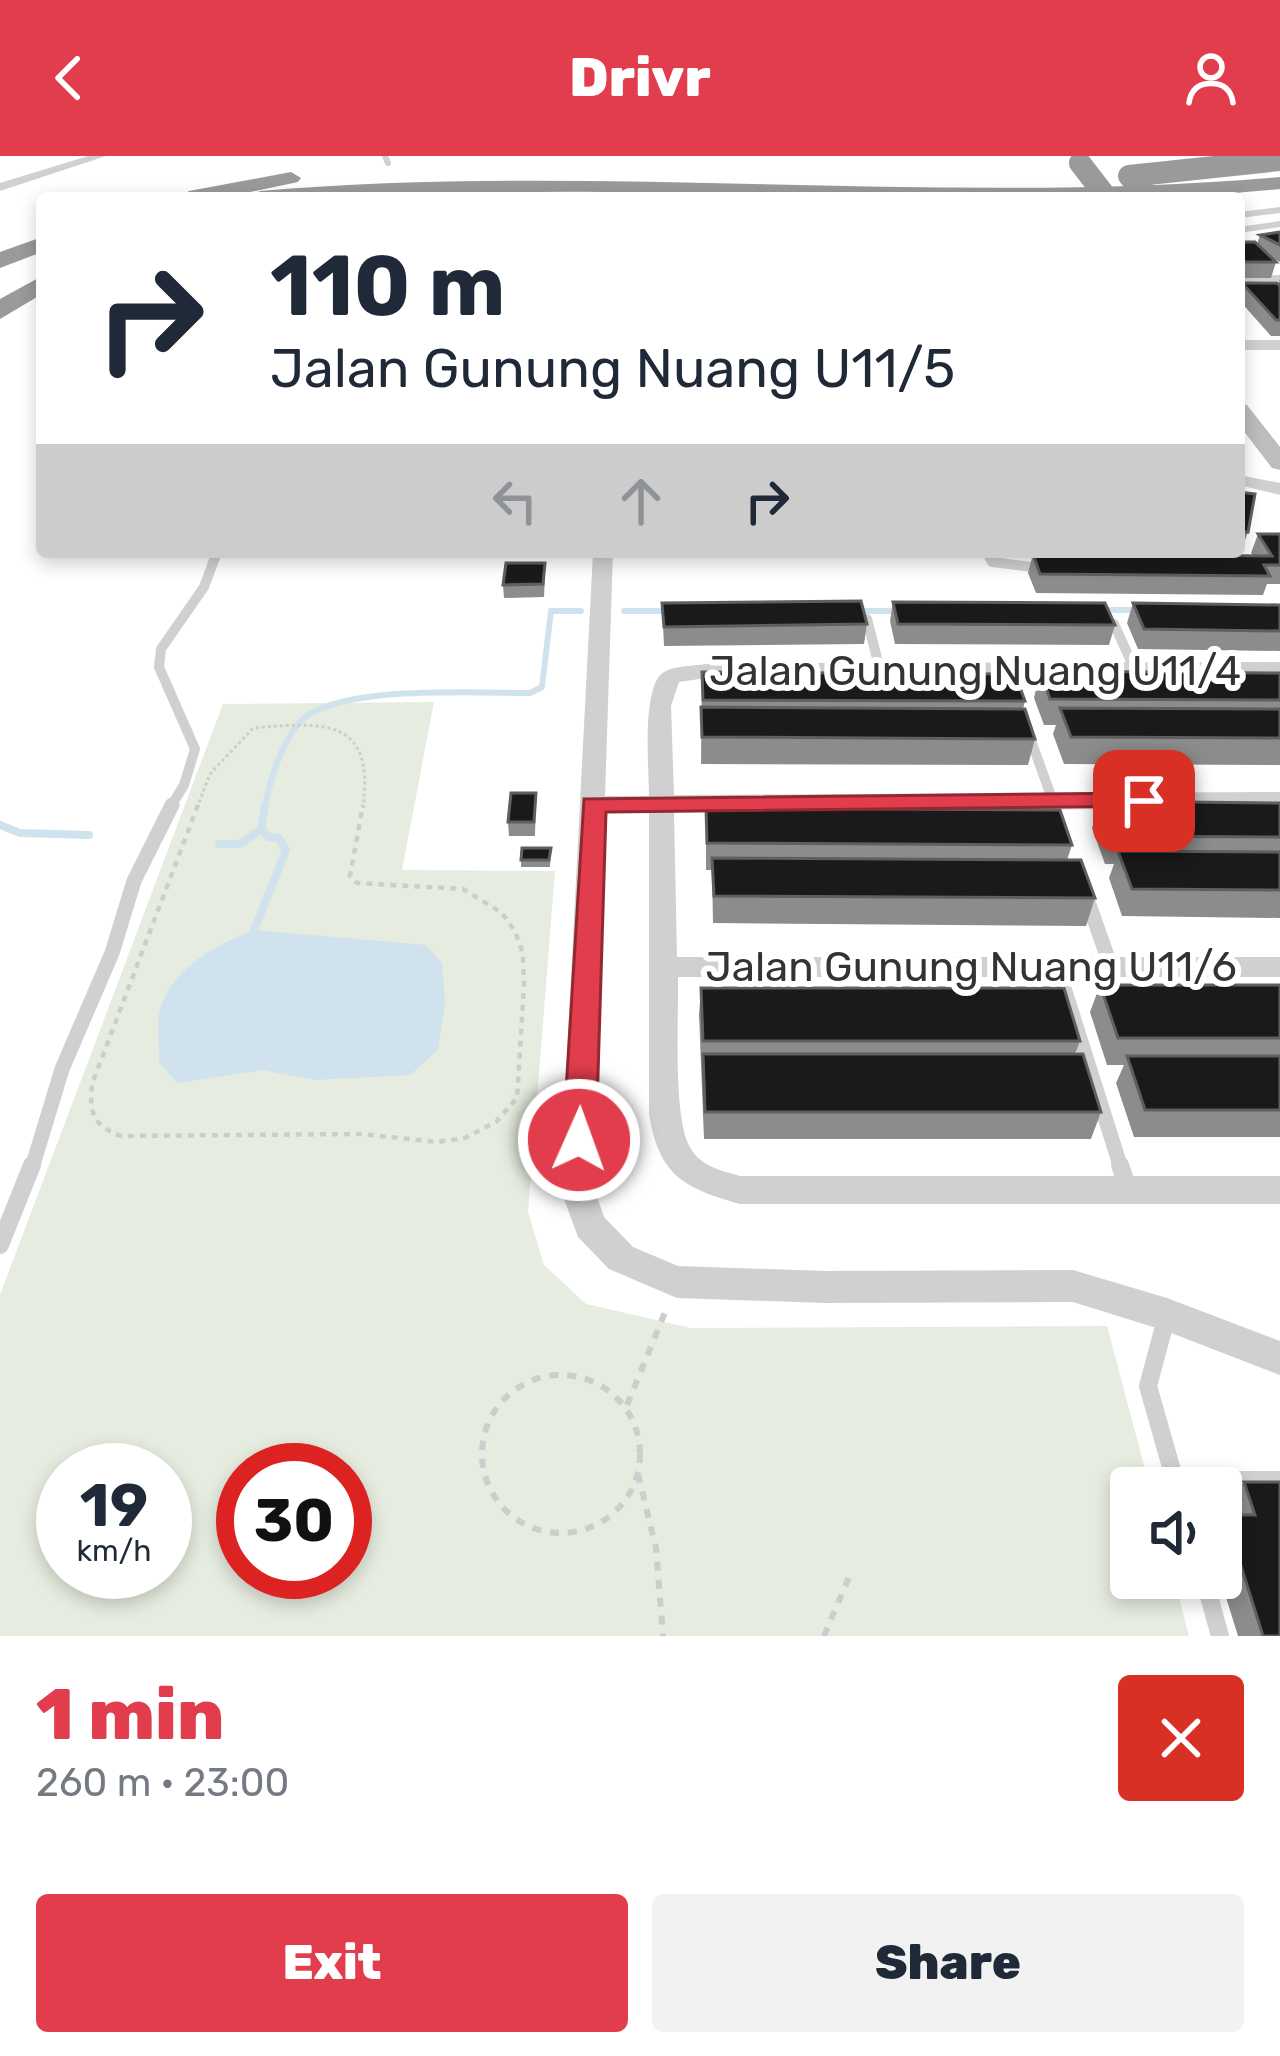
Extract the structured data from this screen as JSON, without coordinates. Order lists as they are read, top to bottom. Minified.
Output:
{"streets":{"street":["Jalan Gunung Nuang U11/4","Jalan Gunung Nuang U11/6"]},"page":{"header":"Drivr","turn":["110 m","Jalan Gunung Nuang U11/5"],"speed":"19 km/h","limit":"30","heading":["1 min","260 m · 23:00"],"buttons":["Exit","Share"]}}
